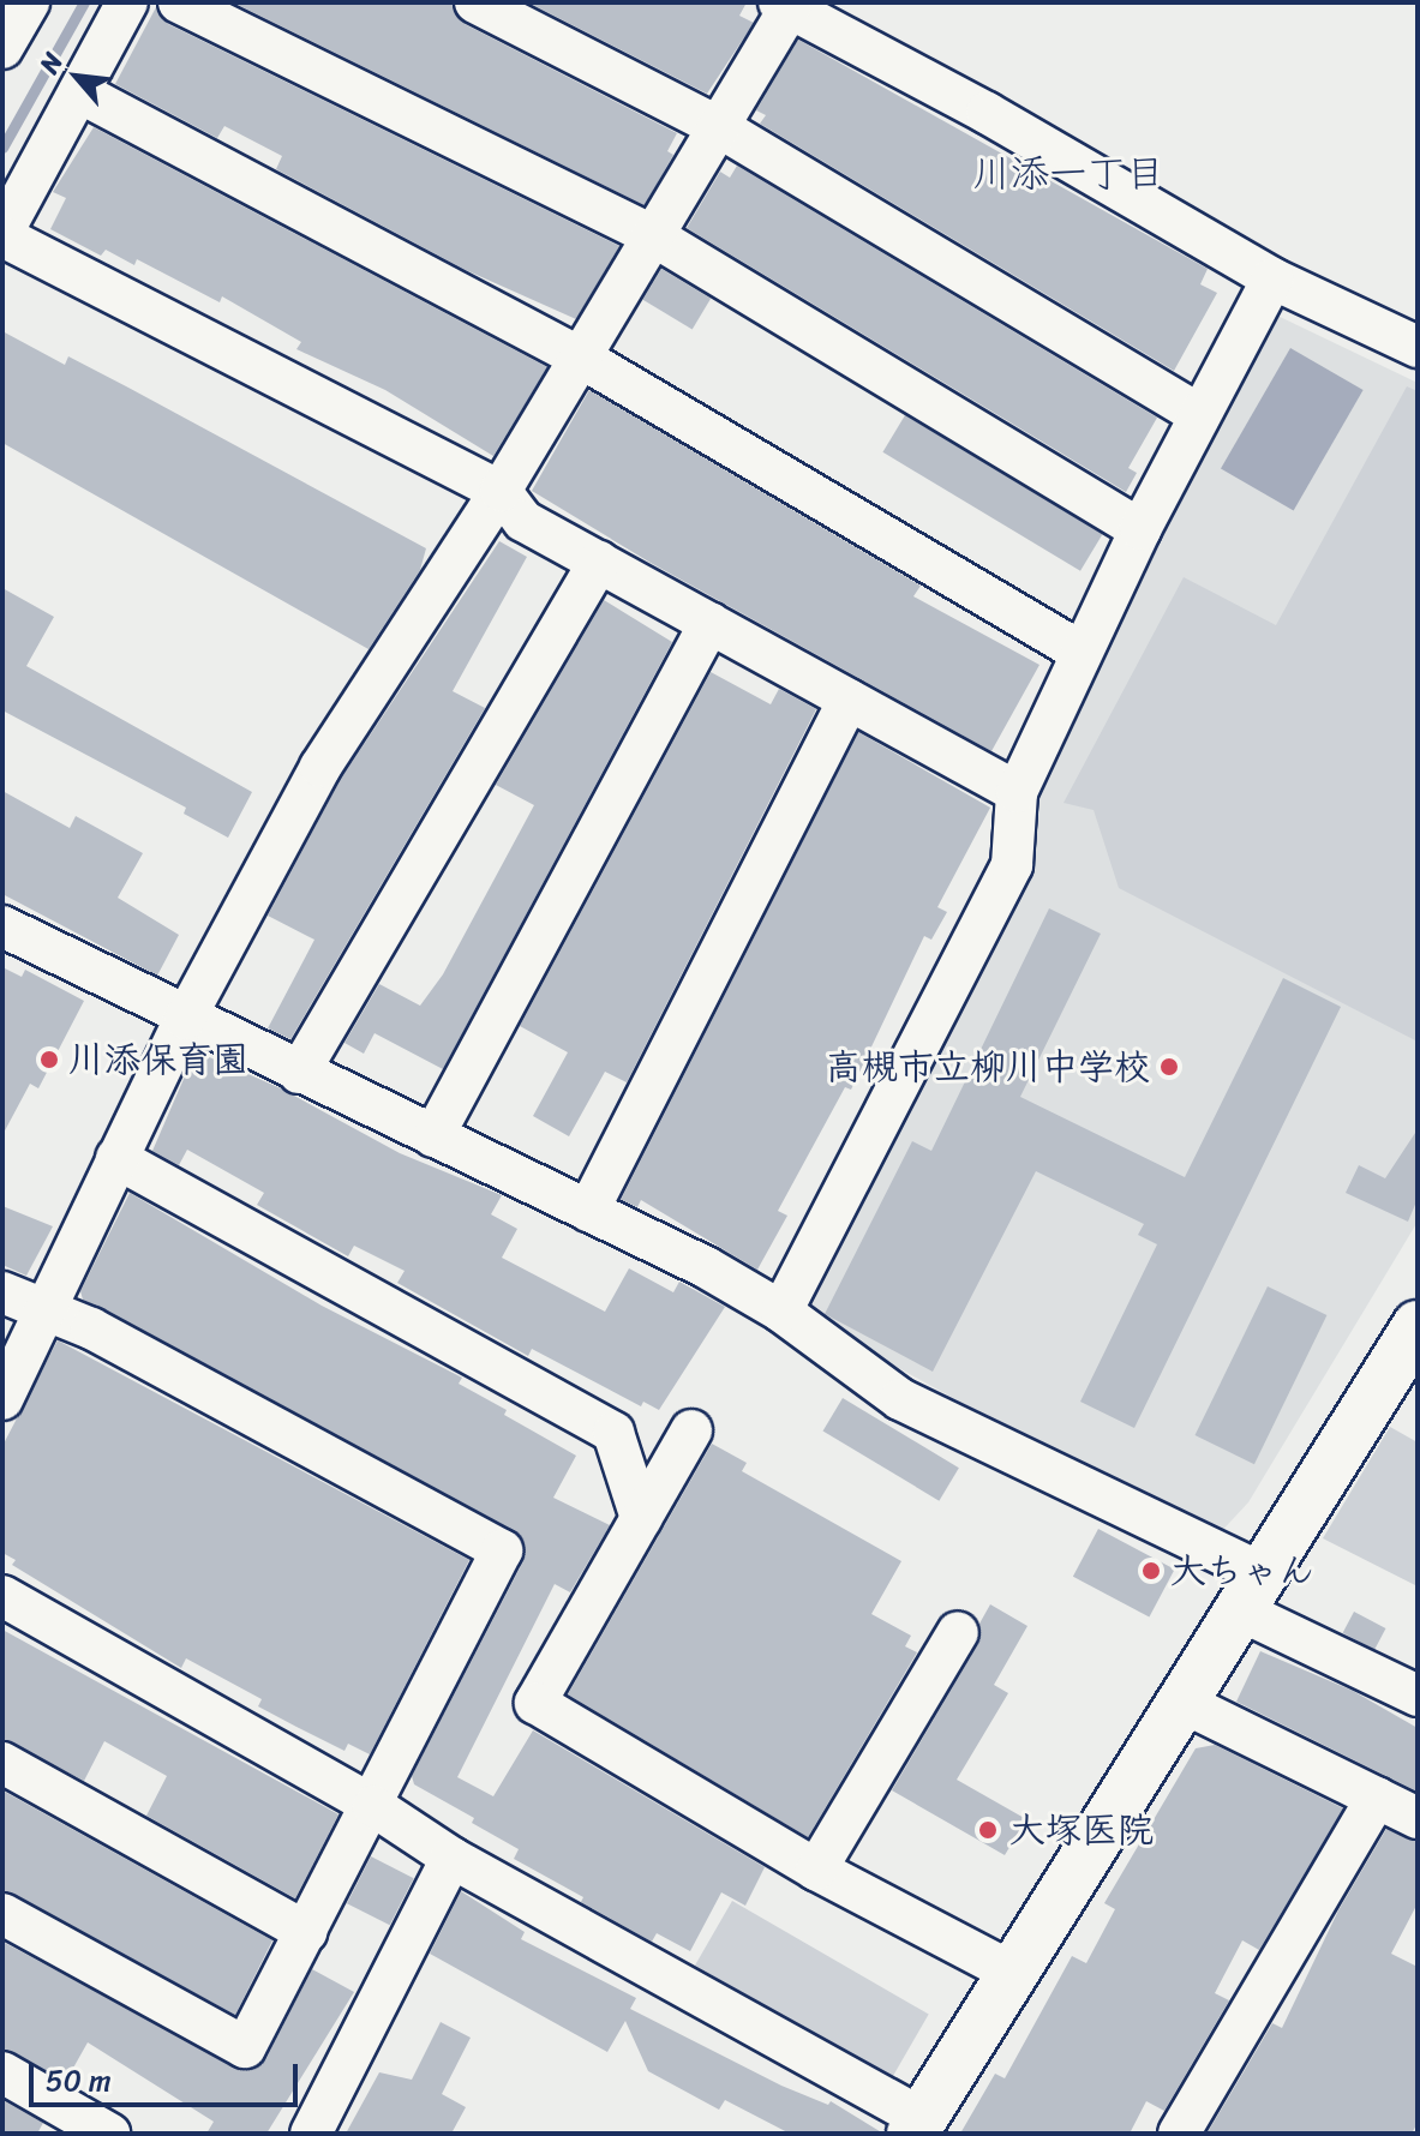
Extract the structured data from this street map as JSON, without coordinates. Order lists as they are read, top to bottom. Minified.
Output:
{"districts":["川添一丁目"],"places":["川添保育園","高槻市立柳川中学校","大ちゃん","大塚医院"],"scale_bar":"50 m","north":"top left"}
